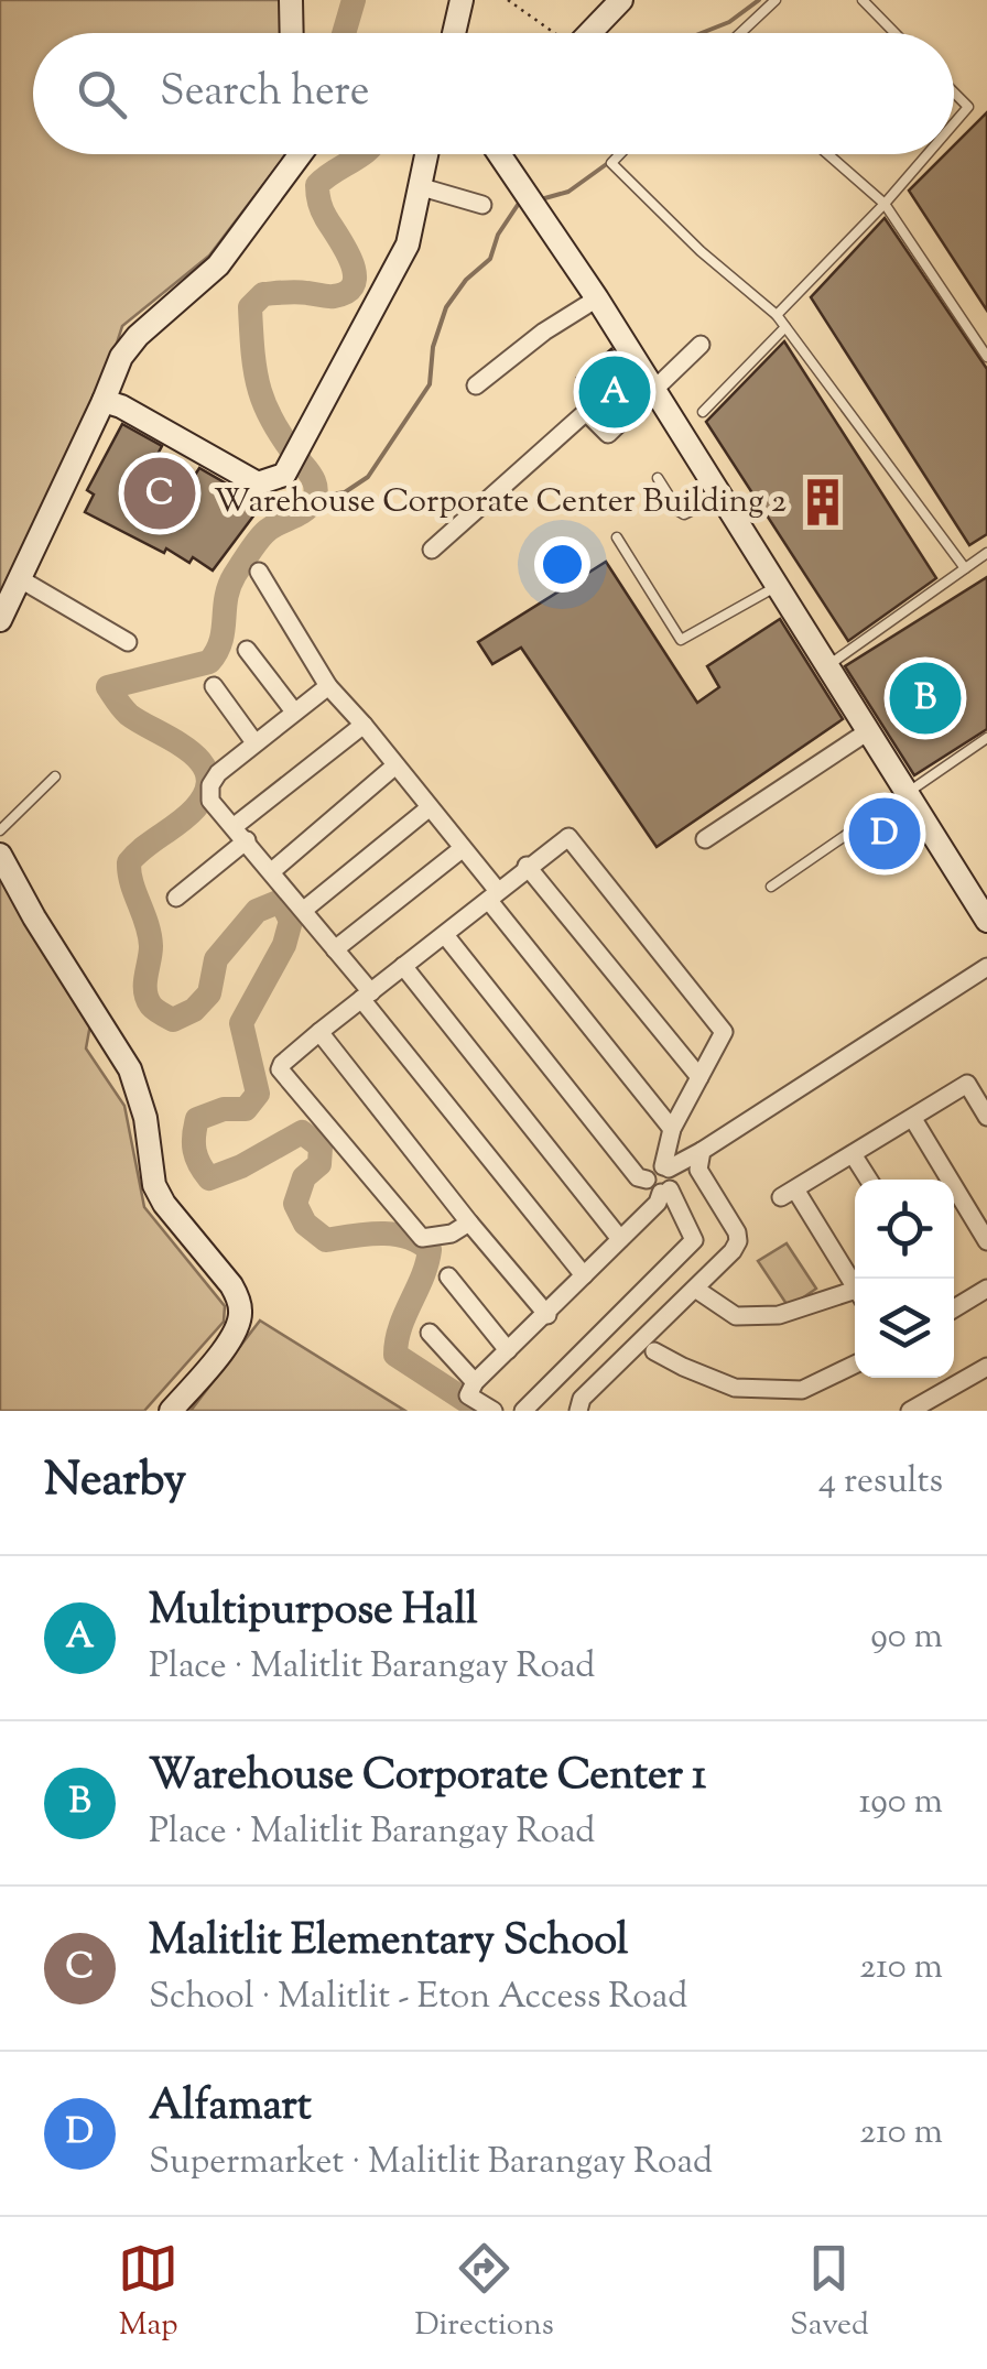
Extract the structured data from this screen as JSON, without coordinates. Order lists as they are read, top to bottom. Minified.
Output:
{"places":{"building":["Warehouse Corporate Center Building 2"]},"page":{"search":"Search here","pins":["A","C","B","D"],"heading":["Nearby","4 results"],"list":[{"mark":"A","name":"Multipurpose Hall","note":"Place · Malitlit Barangay Road","value":"90 m"},{"mark":"B","name":"Warehouse Corporate Center 1","note":"Place · Malitlit Barangay Road","value":"190 m"},{"mark":"C","name":"Malitlit Elementary School","note":"School · Malitlit - Eton Access Road","value":"210 m"},{"mark":"D","name":"Alfamart","note":"Supermarket · Malitlit Barangay Road","value":"210 m"}],"nav":["Map","Directions","Saved"]}}
